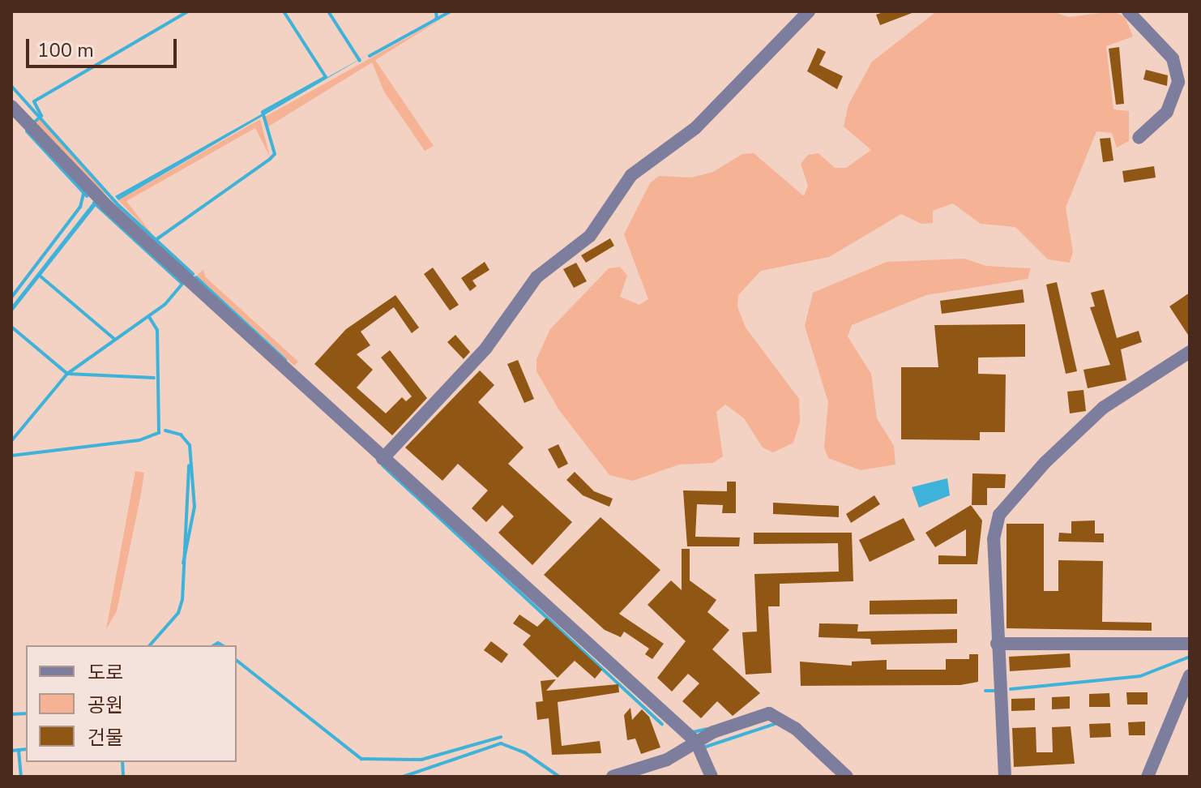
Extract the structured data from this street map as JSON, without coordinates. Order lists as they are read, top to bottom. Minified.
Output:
{"legend":["도로","공원","건물"],"scale_bar":"100 m"}
